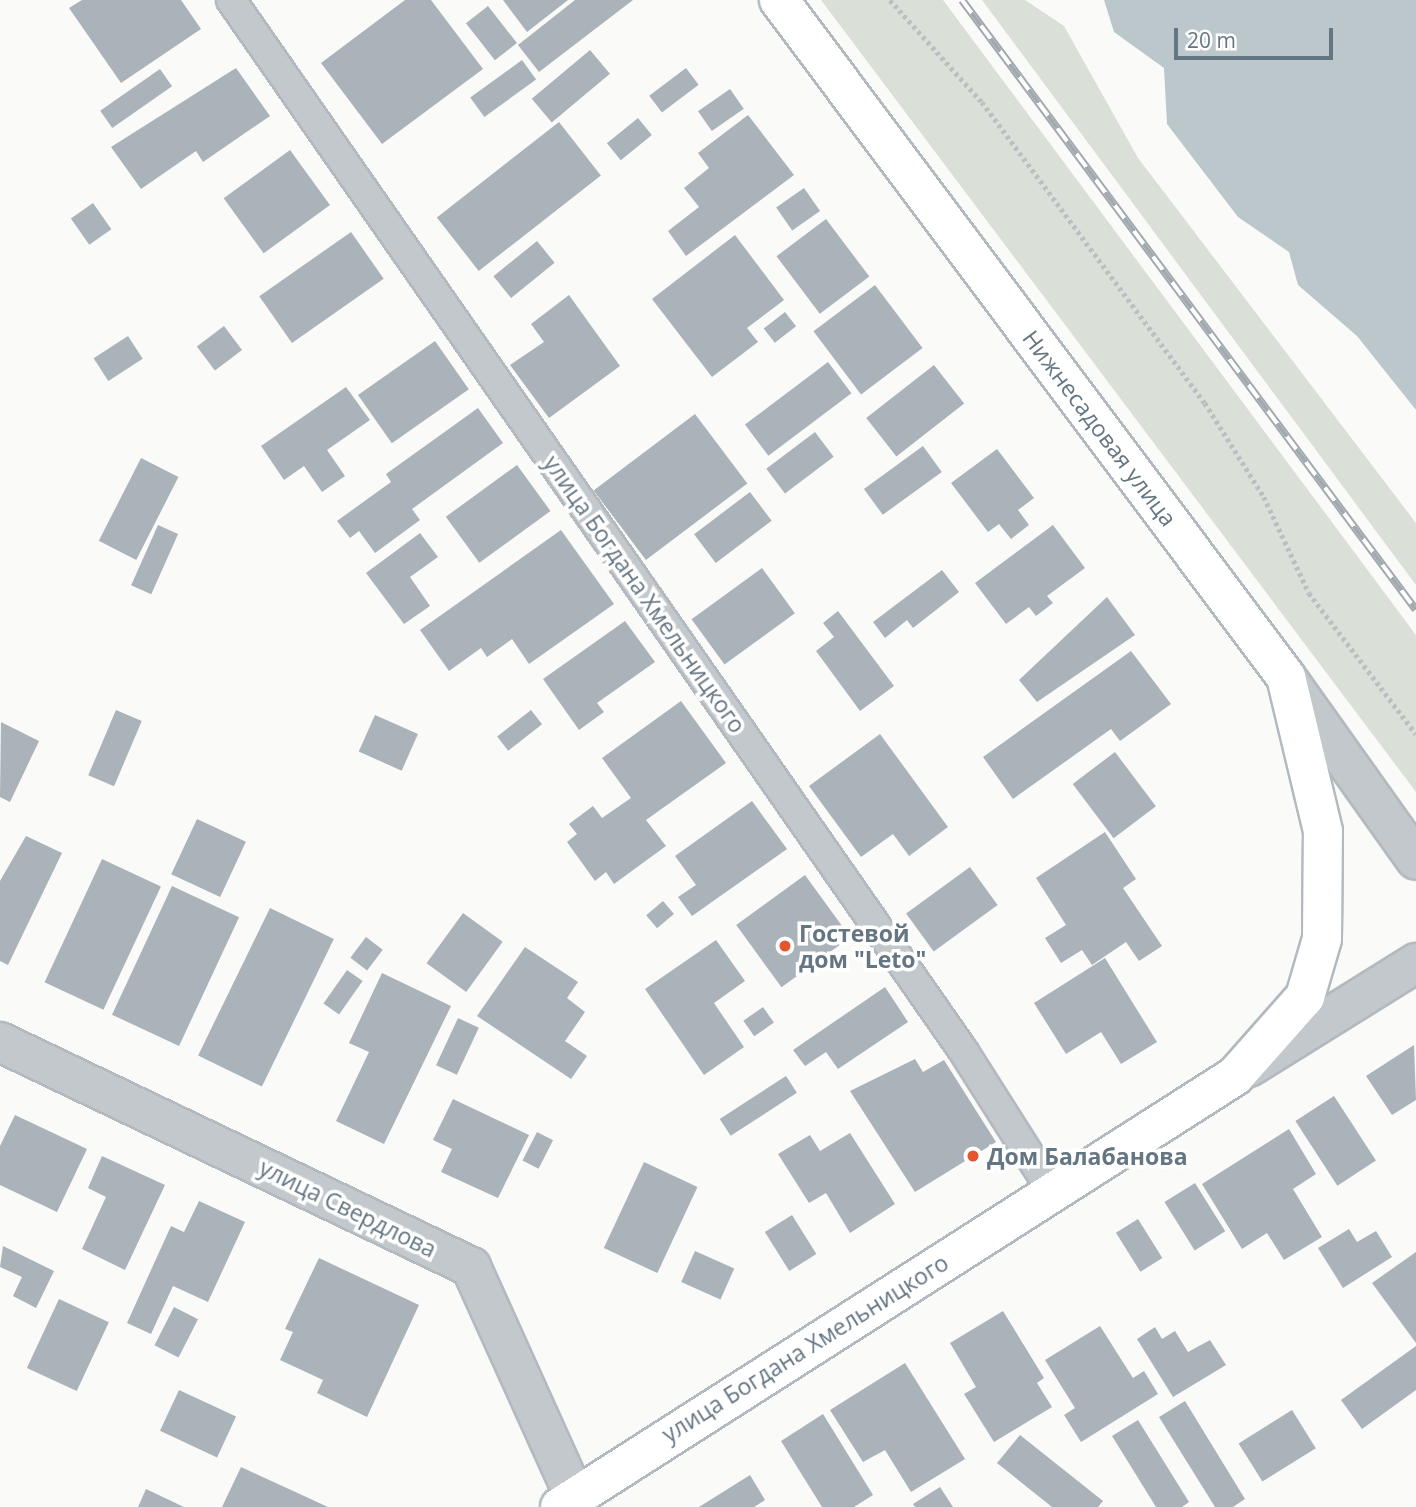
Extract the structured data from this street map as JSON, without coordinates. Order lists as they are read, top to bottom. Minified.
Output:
{"streets":{"main road":["Нижнесадовая улица","улица Богдана Хмельницкого"],"street":["улица Свердлова"]},"crossings":[["Нижнесадовая улица","улица Богдана Хмельницкого"],["улица Богдана Хмельницкого","улица Свердлова"]],"places":["Гостевой дом \"Leto\"","Дом Балабанова"],"scale_bar":"20 m"}
